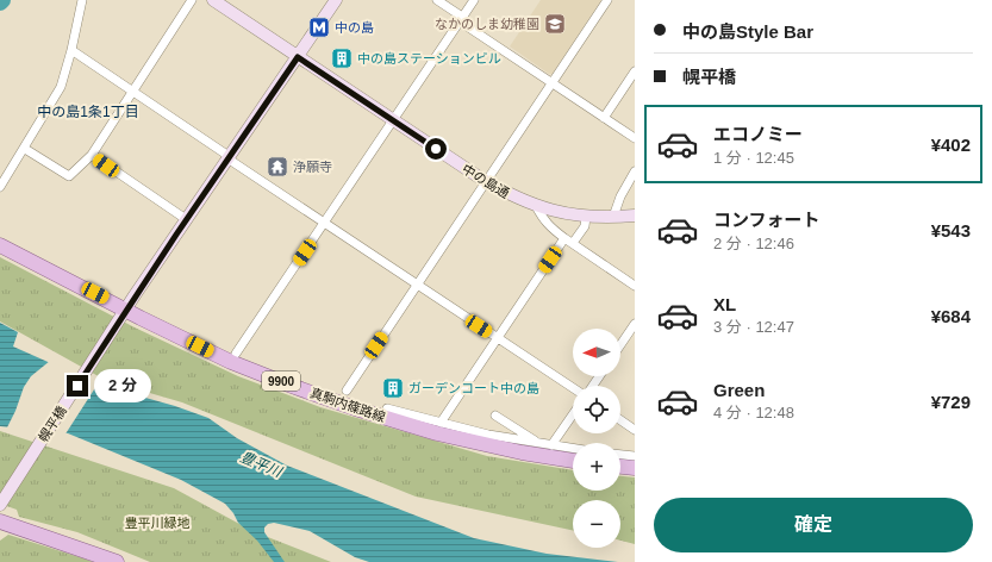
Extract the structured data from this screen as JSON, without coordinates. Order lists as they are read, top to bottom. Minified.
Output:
{"streets":{"main road":["9900","真駒内篠路線"],"street":["中の島通","幌平橋"]},"crossings":[["中の島通","幌平橋"],["真駒内篠路線","幌平橋"]],"districts":["中の島1条1丁目"],"water":["豊平川"],"parks":["豊平川緑地"],"places":{"school or university":["なかのしま幼稚園"],"metro station":["中の島"],"building":["中の島ステーションビル","ガーデンコート中の島"],"temple":["浄願寺"]},"north":"left","page":{"banner":["中の島Style Bar","幌平橋"],"list":[{"name":"エコノミー","note":"1 分 · 12:45","value":"¥402"},{"name":"コンフォート","note":"2 分 · 12:46","value":"¥543"},{"name":"XL","note":"3 分 · 12:47","value":"¥684"},{"name":"Green","note":"4 分 · 12:48","value":"¥729"}],"map_buttons":["+","−"],"bubble":"2 分","buttons":"確定"}}
